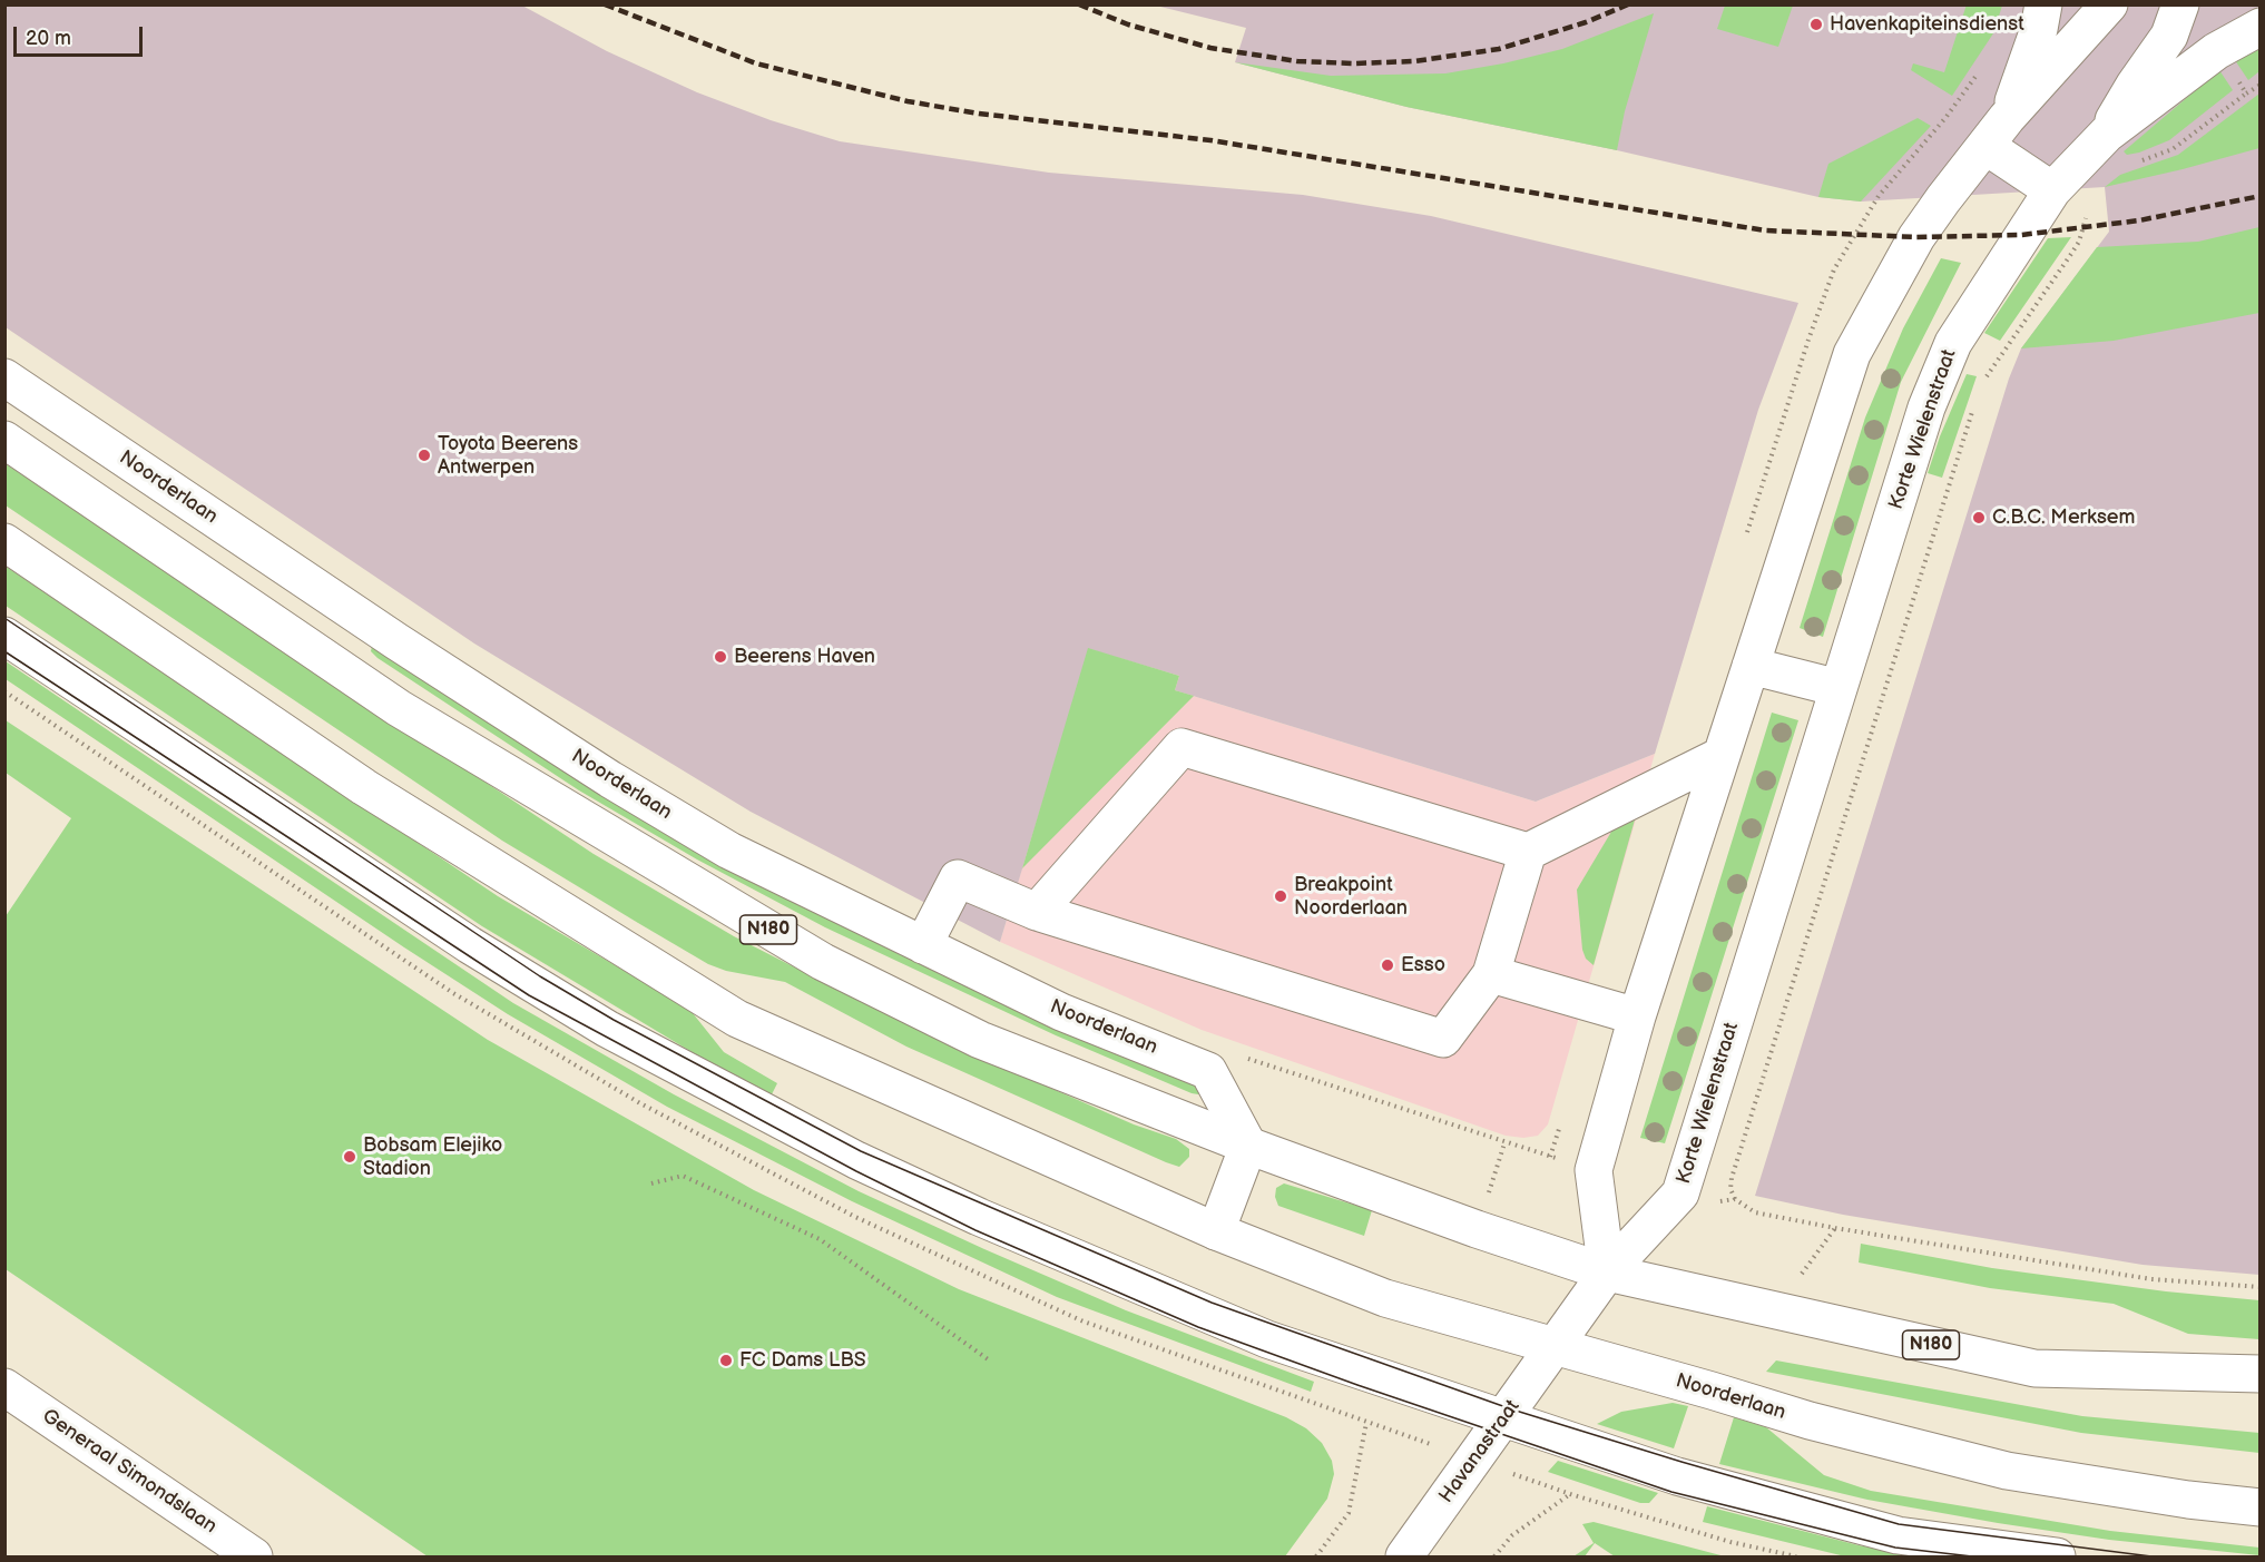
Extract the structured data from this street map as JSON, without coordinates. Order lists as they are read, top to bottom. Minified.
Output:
{"streets":{"main road":["Korte Wielenstraat","Noorderlaan","N180","Havanastraat","Generaal Simondslaan"]},"crossings":[["Korte Wielenstraat","Noorderlaan"],["Korte Wielenstraat","N180"],["Korte Wielenstraat","Havanastraat"],["Noorderlaan","N180"],["Noorderlaan","Havanastraat"]],"places":["Havenkapiteinsdienst","Toyota Beerens Antwerpen","C.B.C. Merksem","Beerens Haven","Breakpoint Noorderlaan","Esso","Bobsam Elejiko Stadion","FC Dams LBS"],"scale_bar":"20 m"}
